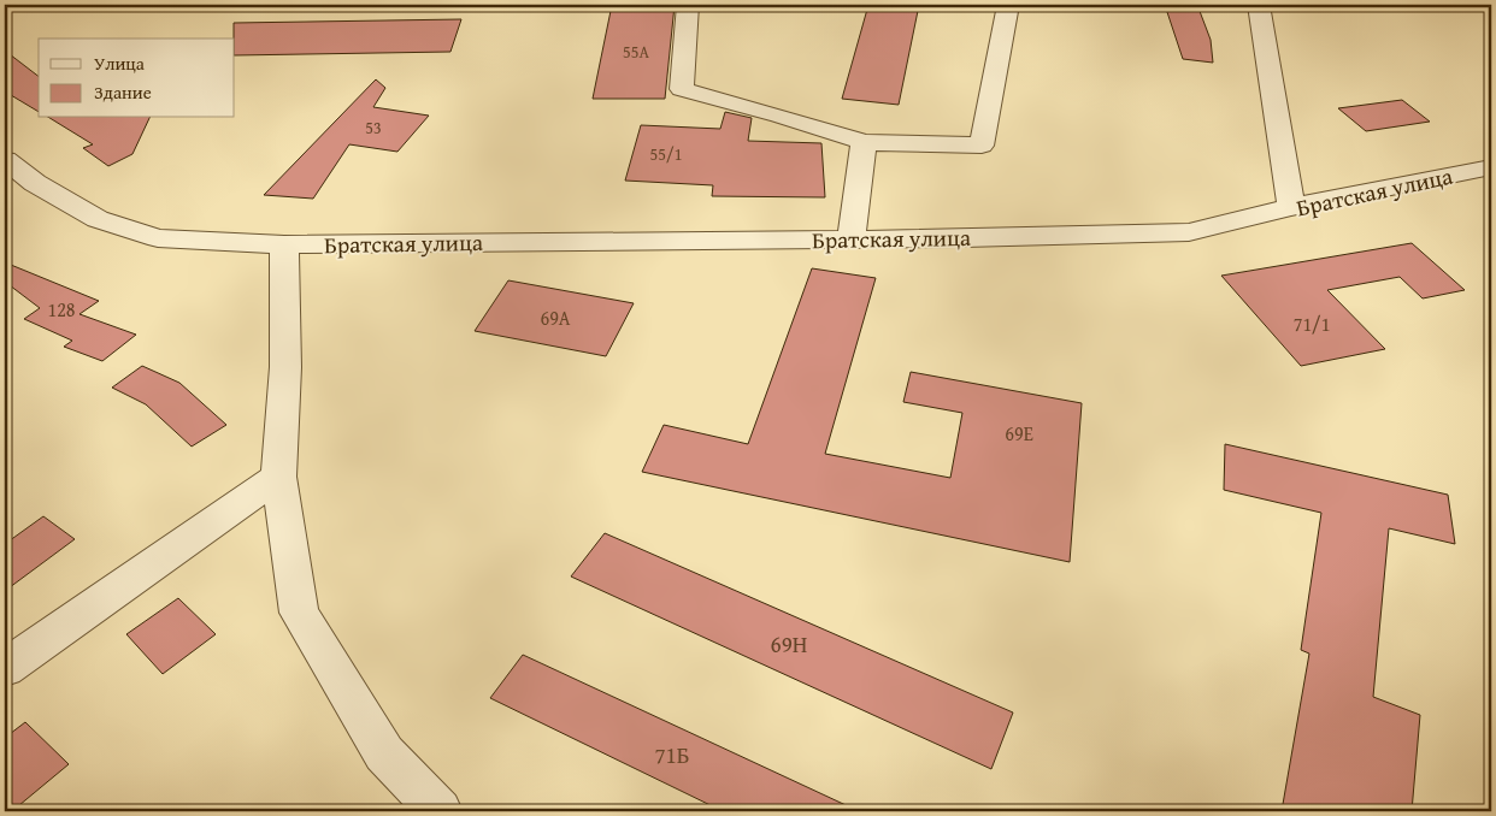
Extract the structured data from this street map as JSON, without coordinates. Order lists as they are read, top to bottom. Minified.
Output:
{"streets":{"street":["Братская улица"]},"house_numbers":["55А","53","55/1","128","69А","71/1","69Е","69Н","71Б"],"legend":["Улица","Здание"]}
